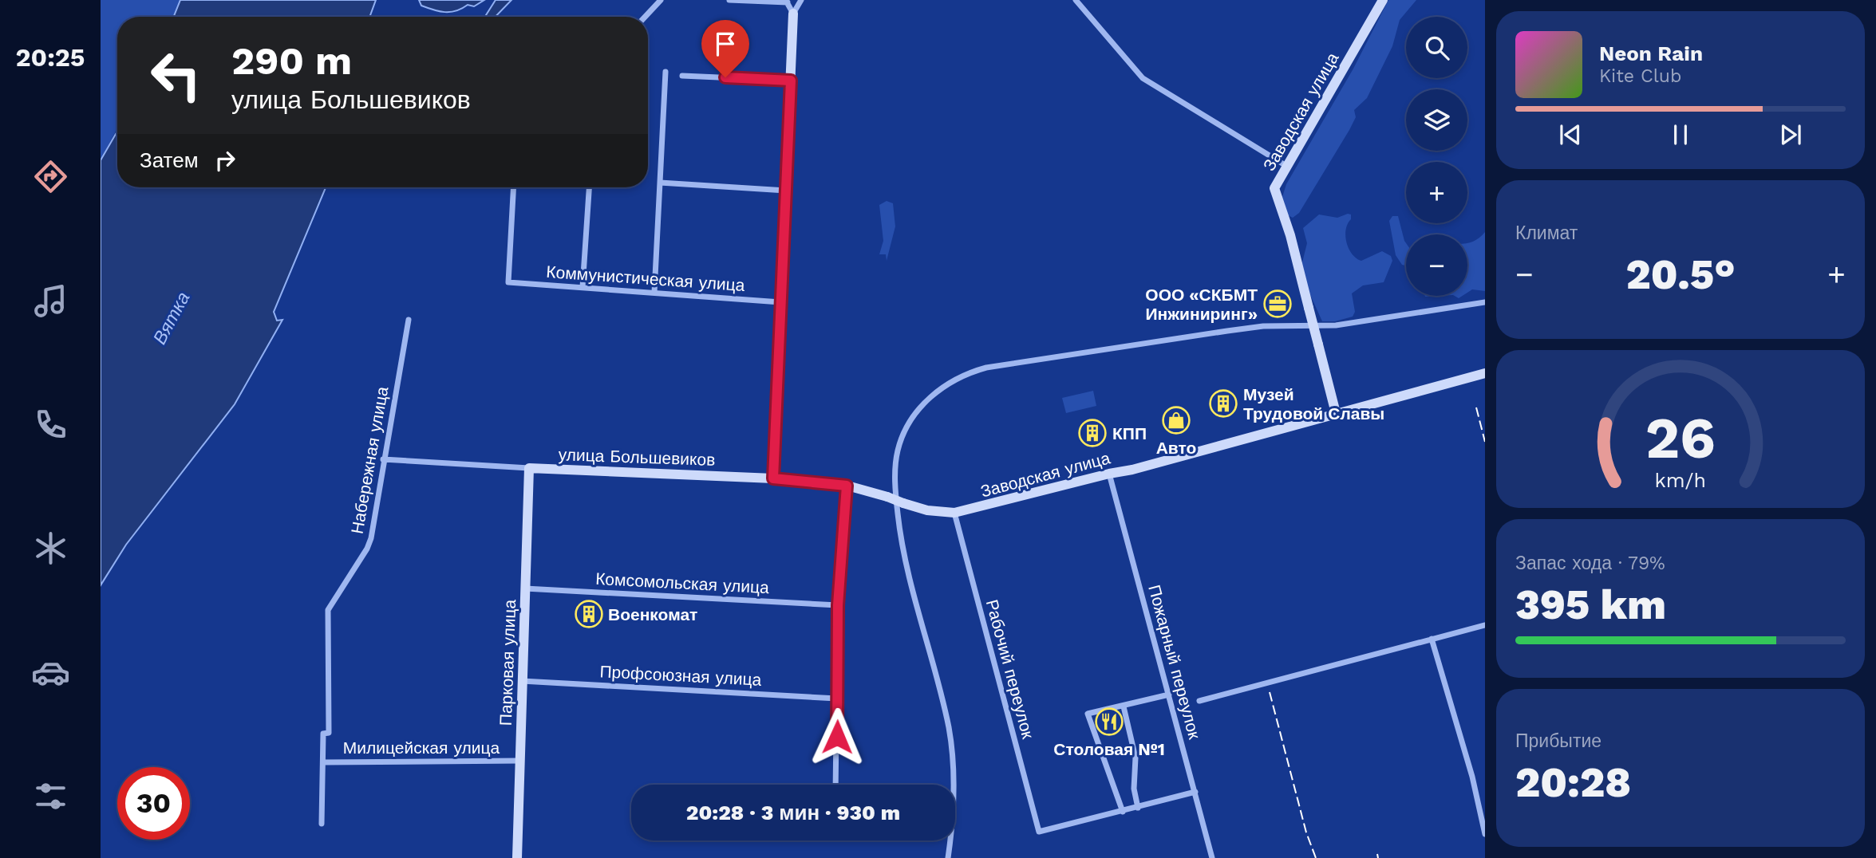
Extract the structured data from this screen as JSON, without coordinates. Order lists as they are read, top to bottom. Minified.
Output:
{"streets":{"street":["Заводская улица","Коммунистическая улица","улица Большевиков","Набережная улица","Комсомольская улица","Пожарный переулок","Парковая улица","Рабочий переулок","Профсоюзная улица","Милицейская улица"]},"crossings":[["Заводская улица","улица Большевиков"],["Заводская улица","Пожарный переулок"],["Заводская улица","Рабочий переулок"],["улица Большевиков","Набережная улица"],["улица Большевиков","Парковая улица"],["Набережная улица","Милицейская улица"],["Комсомольская улица","Парковая улица"],["Парковая улица","Профсоюзная улица"],["Парковая улица","Милицейская улица"]],"water":["Вятка"],"places":{"office":["ООО «СКБМТ Инжиниринг»"],"building":["Музей Трудовой Славы","КПП","Военкомат"],"shop":["Авто"],"restaurant":["Столовая №1"]},"page":{"tabs":"20:25","map_buttons":["+","−"],"turn":["290 m","улица Большевиков"],"song":["Neon Rain","Kite Club"],"then":"Затем","tile":["Климат",["Запас хода · 79%","395 km"],["Прибытие","20:28"]],"heat":["−","20.5°","+"],"limit":"30","trip":"20:28 · 3 мин · 930 m","gauge":["26","km/h"]}}
